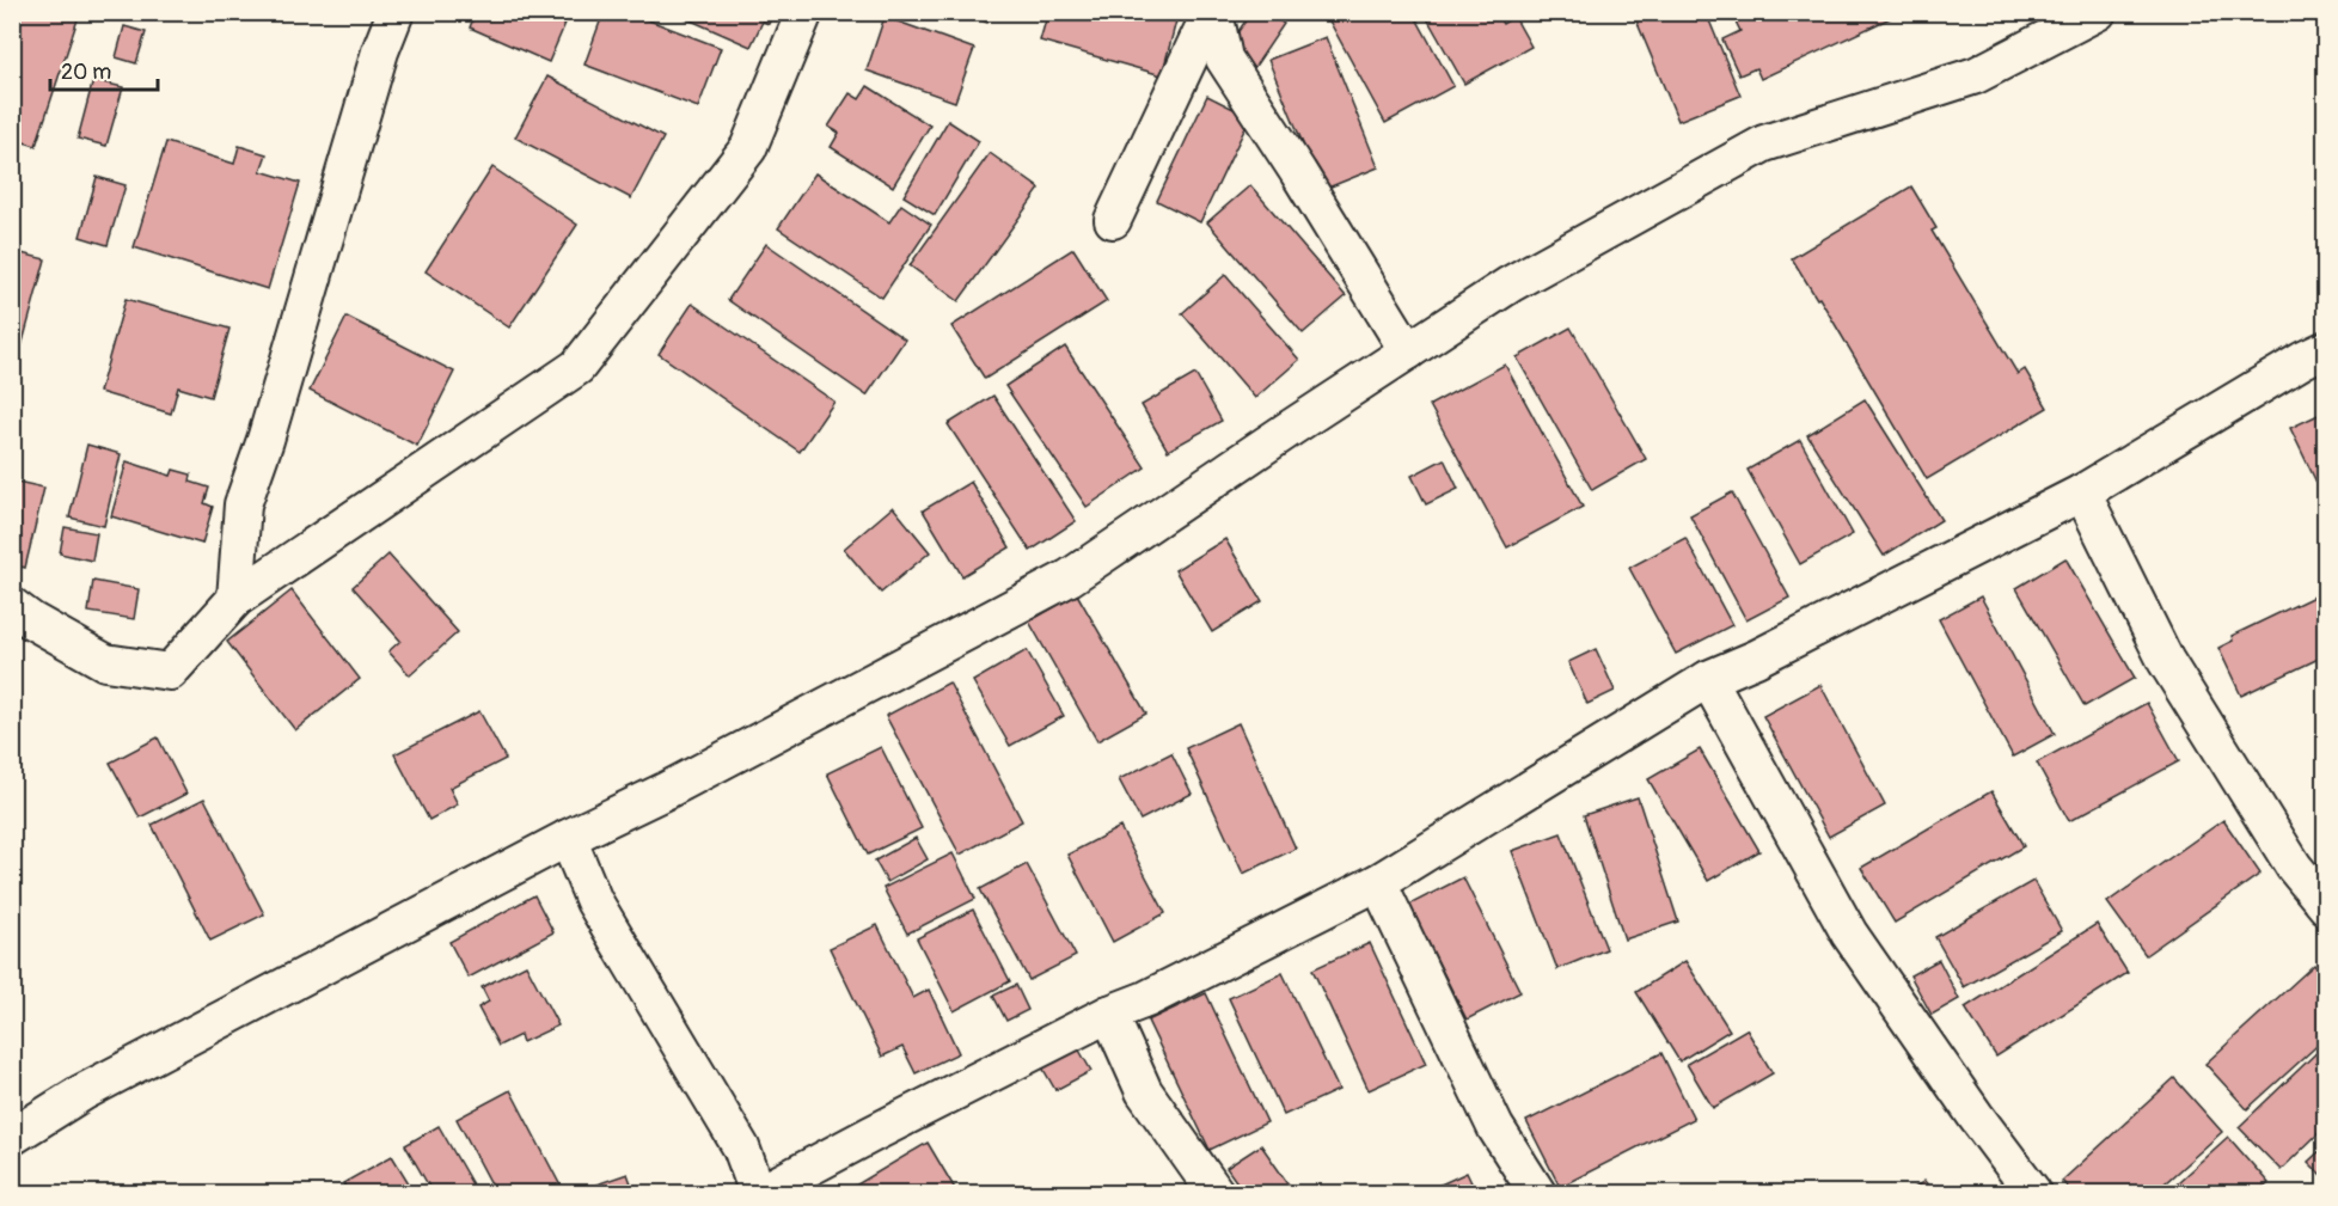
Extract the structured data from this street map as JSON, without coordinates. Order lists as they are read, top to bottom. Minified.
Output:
{"scale_bar":"20 m"}
